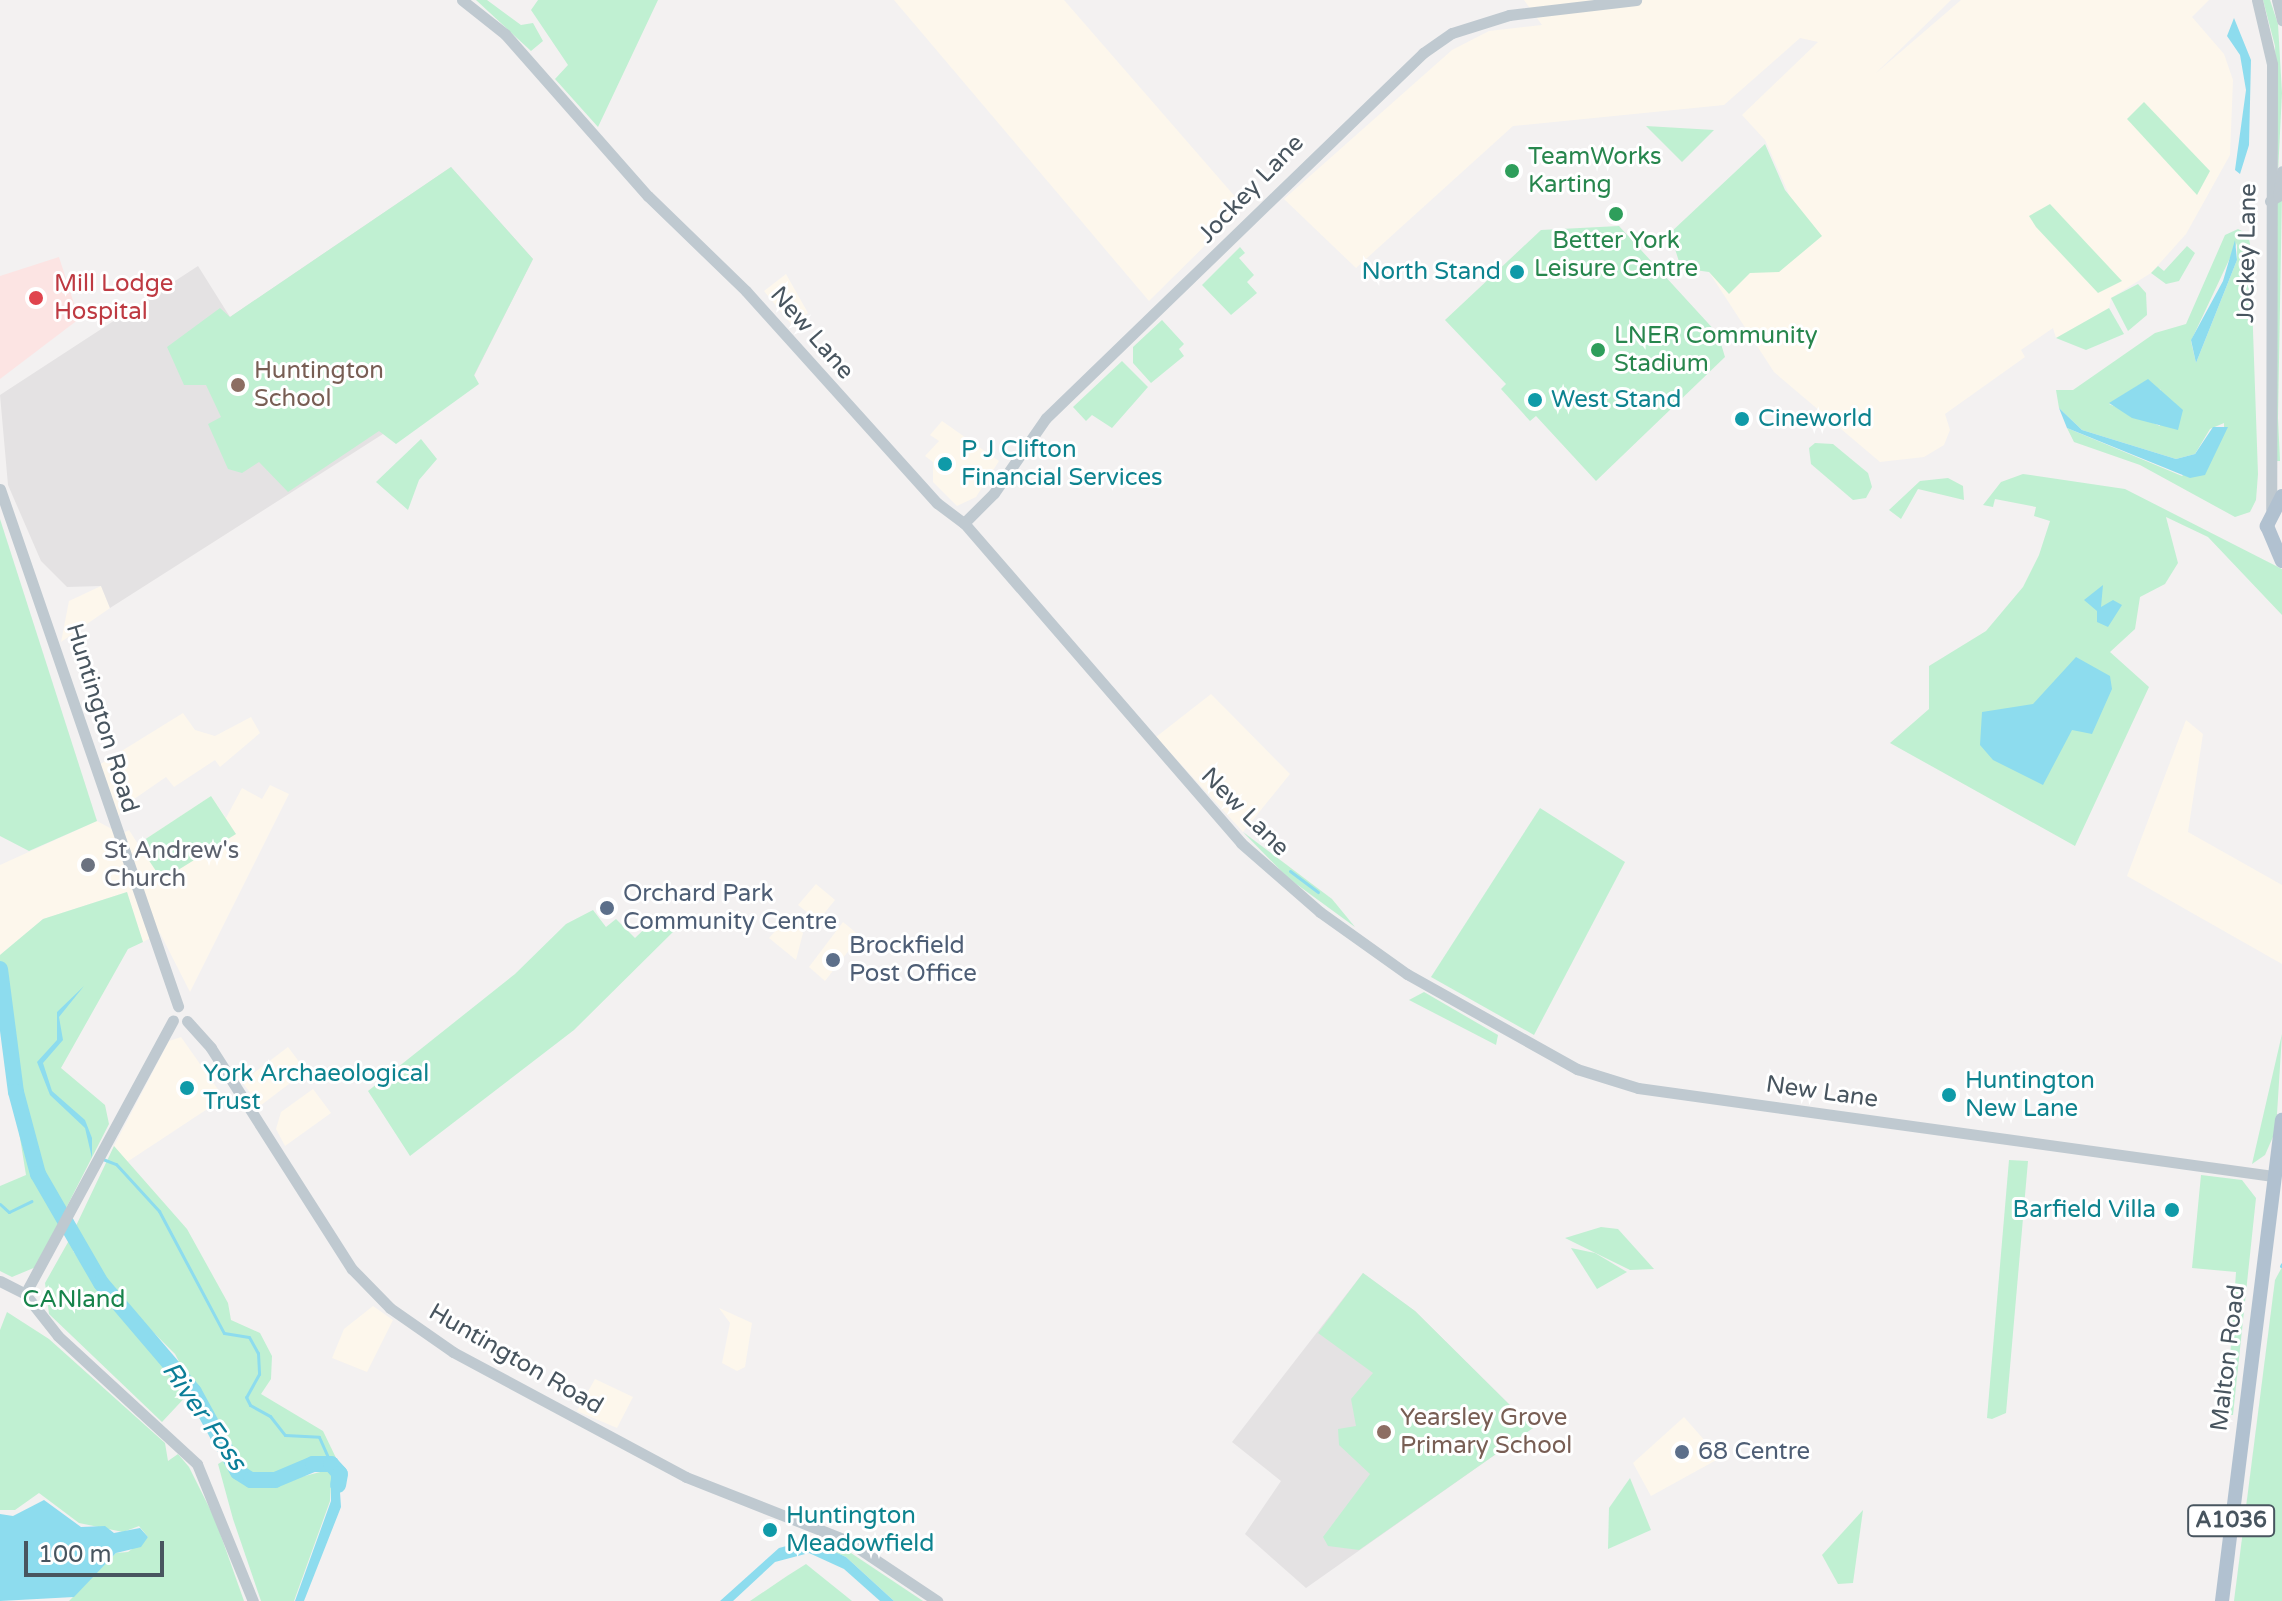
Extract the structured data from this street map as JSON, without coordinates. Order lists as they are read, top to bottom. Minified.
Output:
{"streets":{"main road":["Malton Road","A1036"],"street":["Jockey Lane","New Lane","Huntington Road"]},"crossings":[["Jockey Lane","New Lane"],["New Lane","Malton Road"]],"water":["River Foss"],"parks":["CANland"],"places":["TeamWorks Karting","Better York Leisure Centre","North Stand","Mill Lodge Hospital","LNER Community Stadium","Huntington School","West Stand","Cineworld","P J Clifton Financial Services","St Andrew's Church","Orchard Park Community Centre","Brockfield Post Office","York Archaeological Trust","Huntington New Lane","Barfield Villa","Yearsley Grove Primary School","68 Centre","Huntington Meadowfield"],"scale_bar":"100 m"}
